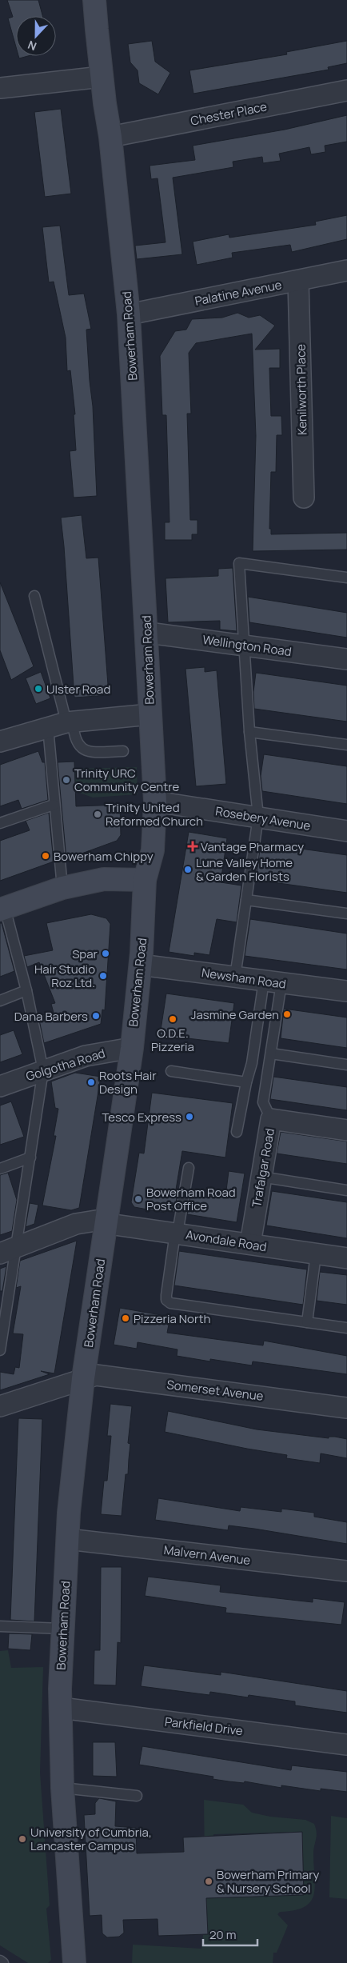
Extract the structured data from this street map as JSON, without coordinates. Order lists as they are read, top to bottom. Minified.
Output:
{"streets":{"street":["Chester Place","Palatine Avenue","Bowerham Road","Kenilworth Place","Wellington Road","Rosebery Avenue","Newsham Road","Golgotha Road","Trafalgar Road","Avondale Road","Somerset Avenue","Malvern Avenue","Parkfield Drive"]},"crossings":[["Chester Place","Bowerham Road"],["Palatine Avenue","Bowerham Road"],["Palatine Avenue","Kenilworth Place"],["Bowerham Road","Wellington Road"],["Bowerham Road","Rosebery Avenue"],["Bowerham Road","Newsham Road"],["Bowerham Road","Golgotha Road"],["Bowerham Road","Avondale Road"],["Bowerham Road","Somerset Avenue"],["Bowerham Road","Malvern Avenue"],["Bowerham Road","Parkfield Drive"],["Trafalgar Road","Avondale Road"]],"places":{"other":["Ulster Road","Trinity URC Community Centre","Trinity United Reformed Church","Bowerham Chippy","Lune Valley Home & Garden Florists","Spar","Hair Studio Roz Ltd.","Jasmine Garden","Dana Barbers","O.D.E. Pizzeria","Roots Hair Design","Tesco Express","Bowerham Road Post Office","Pizzeria North","University of Cumbria, Lancaster Campus","Bowerham Primary & Nursery School"],"health":["Vantage Pharmacy"]},"scale_bar":"20 m","north":"bottom"}
